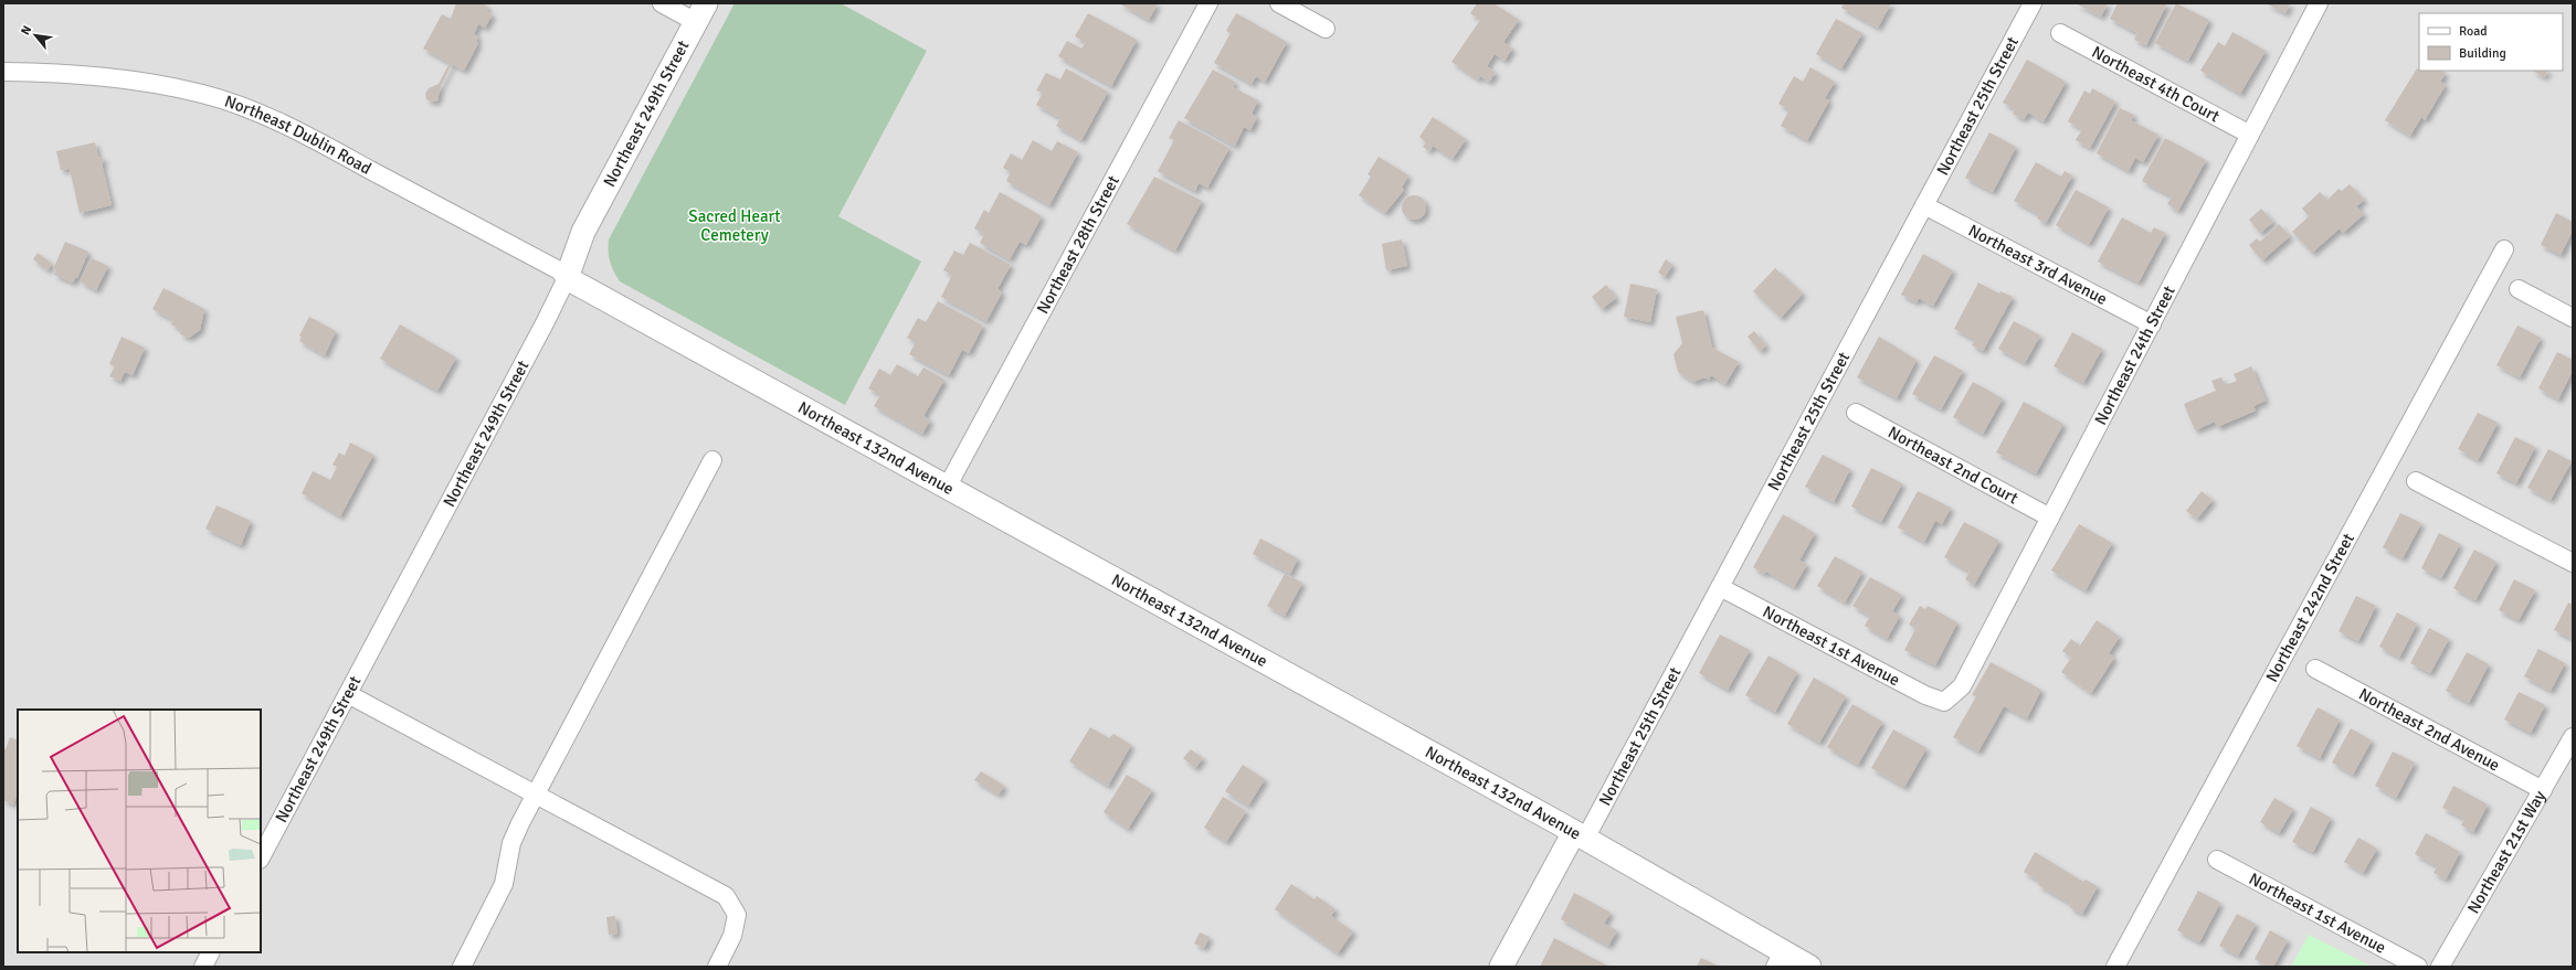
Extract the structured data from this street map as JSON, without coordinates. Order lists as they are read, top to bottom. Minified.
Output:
{"streets":{"street":["Northeast 4th Court","Northeast 25th Street","Northeast 249th Street","Northeast Dublin Road","Northeast 28th Street","Northeast 3rd Avenue","Northeast 24th Street","Northeast 132nd Avenue","Northeast 2nd Court","Northeast 242nd Street","Northeast 1st Avenue","Northeast 2nd Avenue","Northeast 21st Way"]},"crossings":[["Northeast 4th Court","Northeast 24th Street"],["Northeast 25th Street","Northeast 3rd Avenue"],["Northeast 25th Street","Northeast 132nd Avenue"],["Northeast 25th Street","Northeast 1st Avenue"],["Northeast 249th Street","Northeast Dublin Road"],["Northeast 249th Street","Northeast 132nd Avenue"],["Northeast Dublin Road","Northeast 132nd Avenue"],["Northeast 28th Street","Northeast 132nd Avenue"],["Northeast 3rd Avenue","Northeast 24th Street"],["Northeast 24th Street","Northeast 2nd Court"],["Northeast 24th Street","Northeast 1st Avenue"],["Northeast 2nd Avenue","Northeast 21st Way"]],"parks":["Sacred Heart Cemetery"],"legend":["Road","Building"],"north":"top left"}
